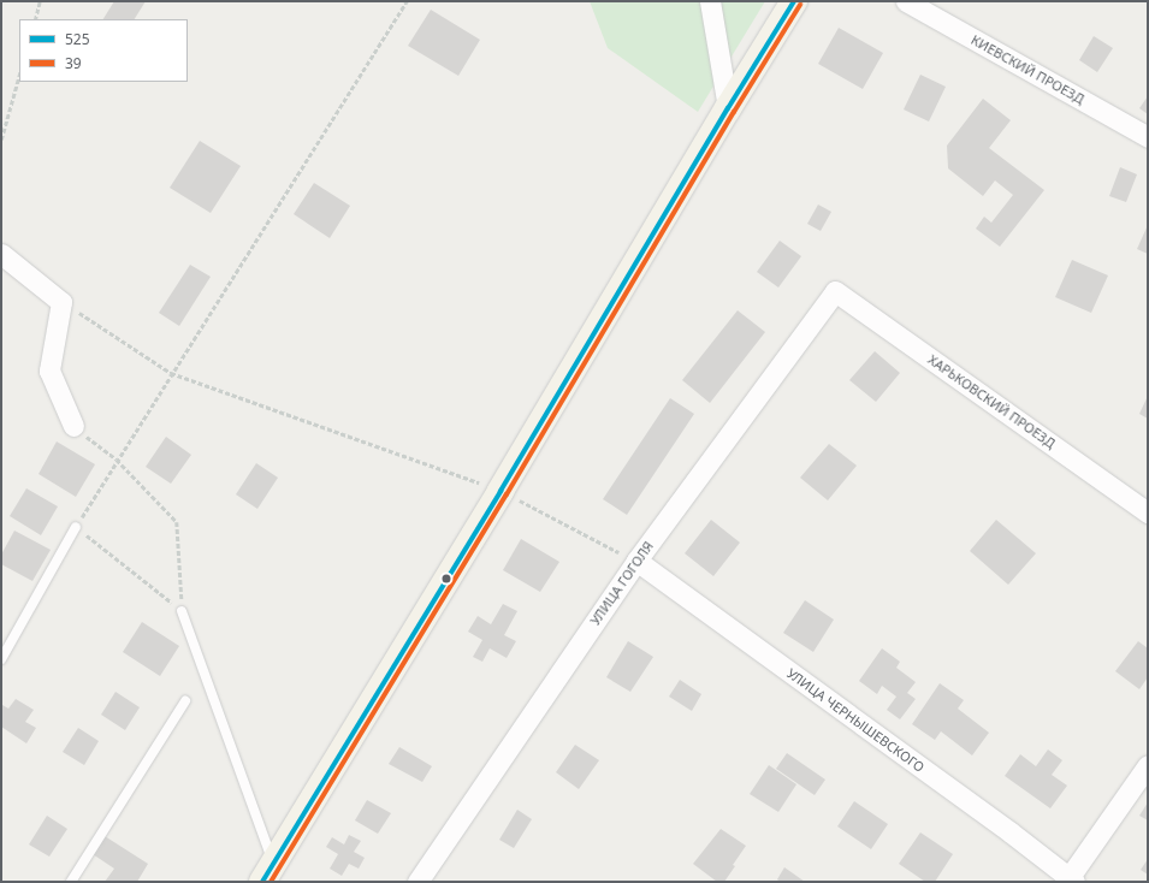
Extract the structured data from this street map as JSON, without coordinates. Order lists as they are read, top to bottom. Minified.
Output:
{"streets":{"street":["КИЕВСКИЙ ПРОЕЗД","ХАРЬКОВСКИЙ ПРОЕЗД","УЛИЦА ГОГОЛЯ","УЛИЦА ЧЕРНЫШЕВСКОГО"]},"crossings":[["ХАРЬКОВСКИЙ ПРОЕЗД","УЛИЦА ГОГОЛЯ"],["УЛИЦА ГОГОЛЯ","УЛИЦА ЧЕРНЫШЕВСКОГО"]],"lines":["transit line 525","transit line 39"],"legend":["525","39"]}
